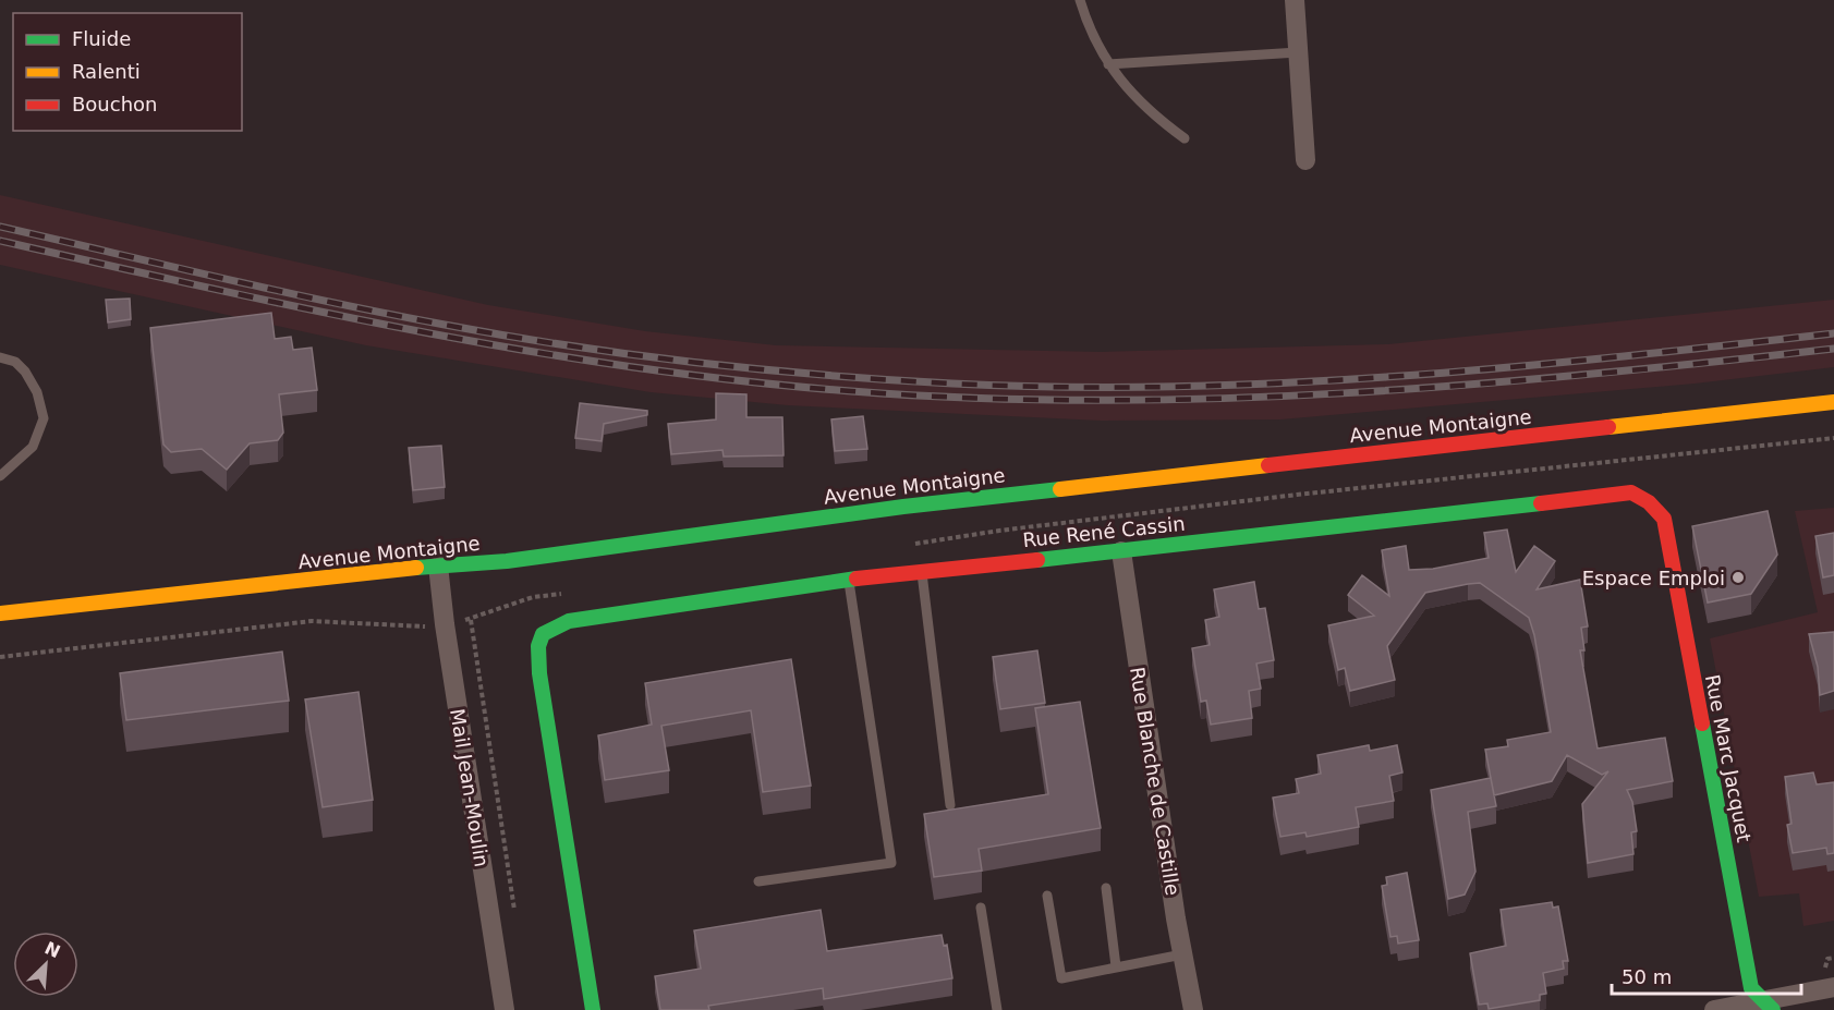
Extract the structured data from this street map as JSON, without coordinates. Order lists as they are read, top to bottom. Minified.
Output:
{"streets":{"street":["Avenue Montaigne","Rue René Cassin","Rue Marc Jacquet","Rue Blanche de Castille","Mail Jean-Moulin"]},"crossings":[["Avenue Montaigne","Mail Jean-Moulin"],["Rue René Cassin","Rue Marc Jacquet"],["Rue René Cassin","Rue Blanche de Castille"]],"places":["Espace Emploi"],"legend":["Fluide","Ralenti","Bouchon"],"scale_bar":"50 m","north":"top right"}
